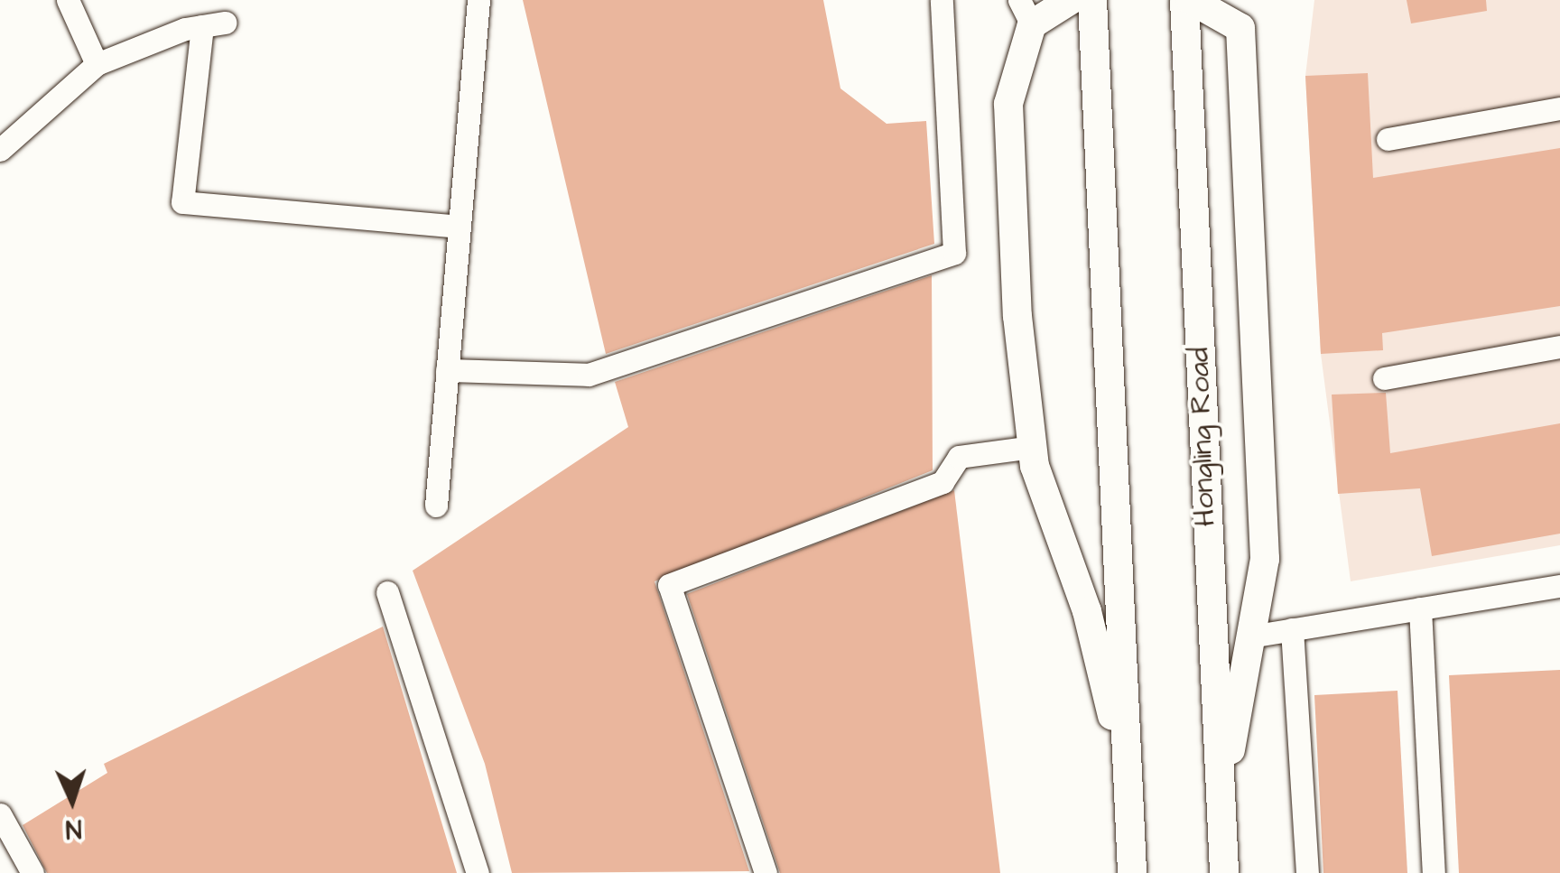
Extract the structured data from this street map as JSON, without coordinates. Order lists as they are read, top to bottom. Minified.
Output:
{"streets":{"main road":["Hongling Road"]},"north":"bottom"}
